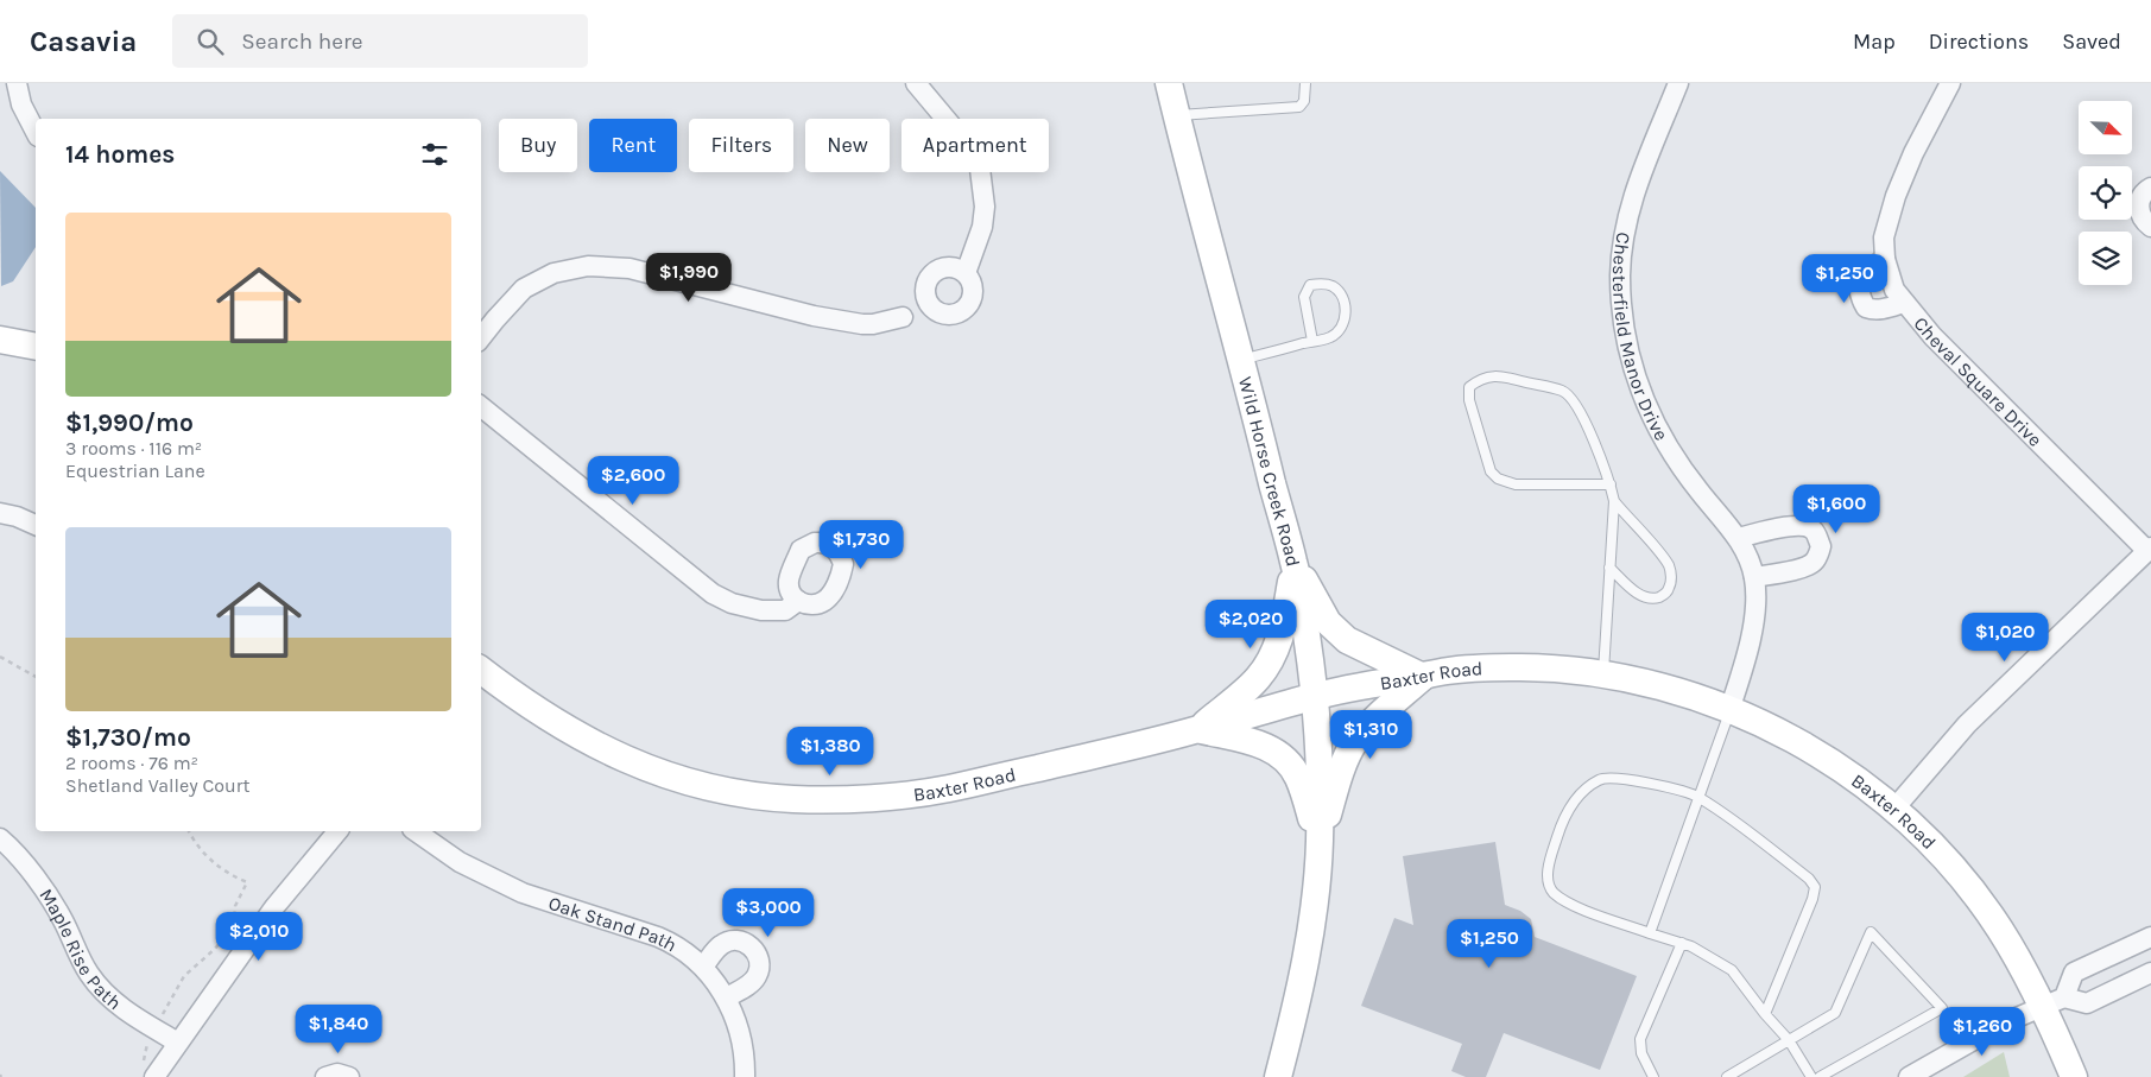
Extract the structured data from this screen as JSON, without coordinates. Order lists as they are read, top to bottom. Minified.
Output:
{"streets":{"main road":["Wild Horse Creek Road","Baxter Road"],"street":["Chesterfield Manor Drive","Cheval Square Drive","Oak Stand Path","Maple Rise Path"]},"crossings":[["Chesterfield Manor Drive","Baxter Road"],["Wild Horse Creek Road","Baxter Road"]],"north":"bottom right","page":{"header":"Casavia","search":"Search here","nav":["Map","Directions","Saved"],"chip":["Buy","Rent","Filters","New","Apartment"],"heading":"14 homes","list":[{"name":"$1,990/mo","note":"3 rooms · 116 m² · Equestrian Lane"},{"name":"$1,730/mo","note":"2 rooms · 76 m² · Shetland Valley Court"}],"price":["$1,990","$1,250","$2,600","$1,600","$1,730","$2,020","$1,020","$1,310","$1,380","$3,000","$2,010","$1,250","$1,840","$1,260"]}}
